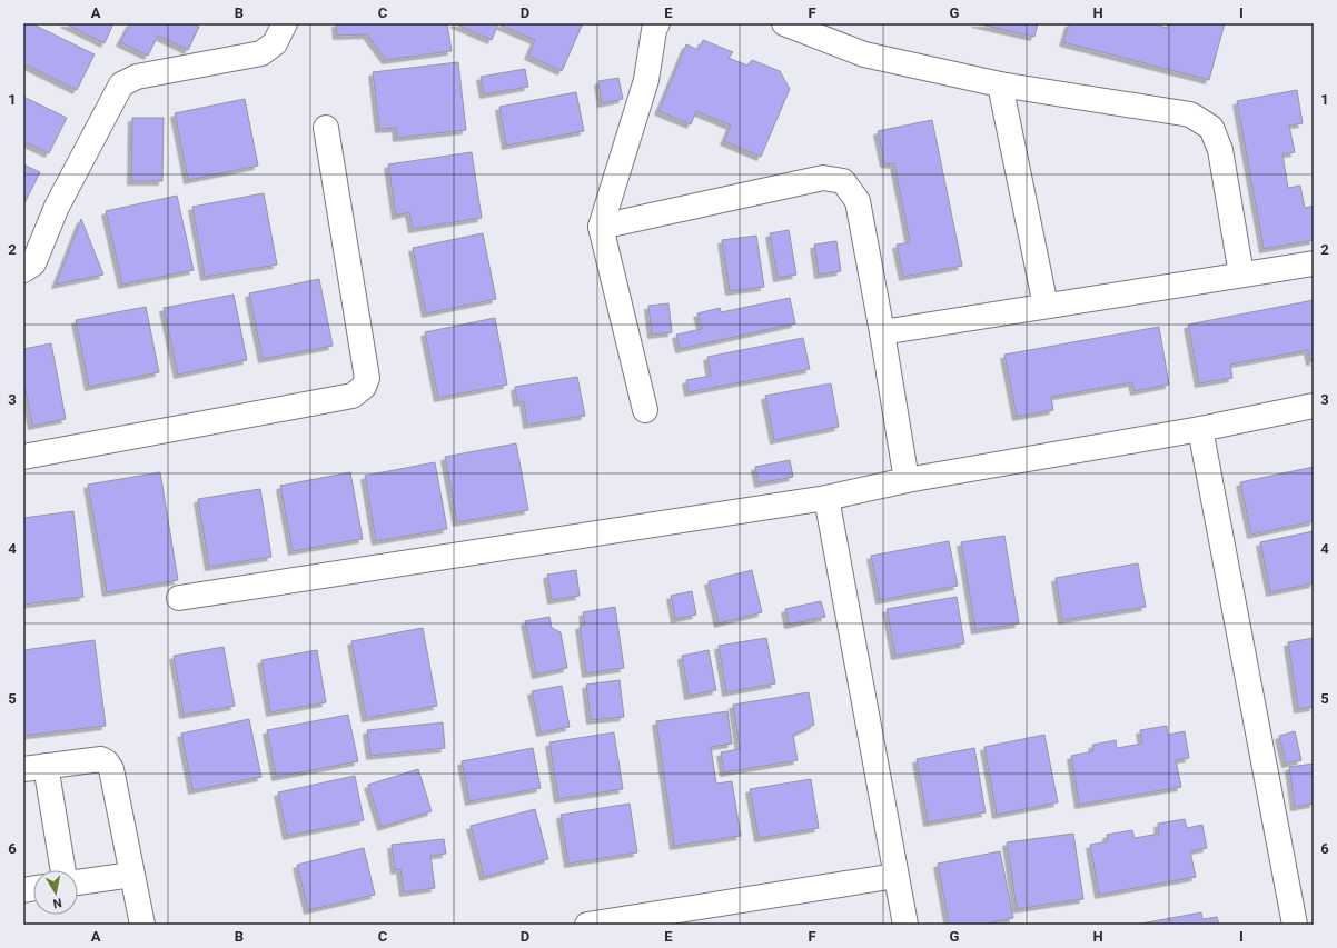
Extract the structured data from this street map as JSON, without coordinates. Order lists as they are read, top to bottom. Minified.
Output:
{"north":"bottom","grid":{"columns":["A","B","C","D","E","F","G","H","I"],"rows":["1","2","3","4","5","6"]}}
